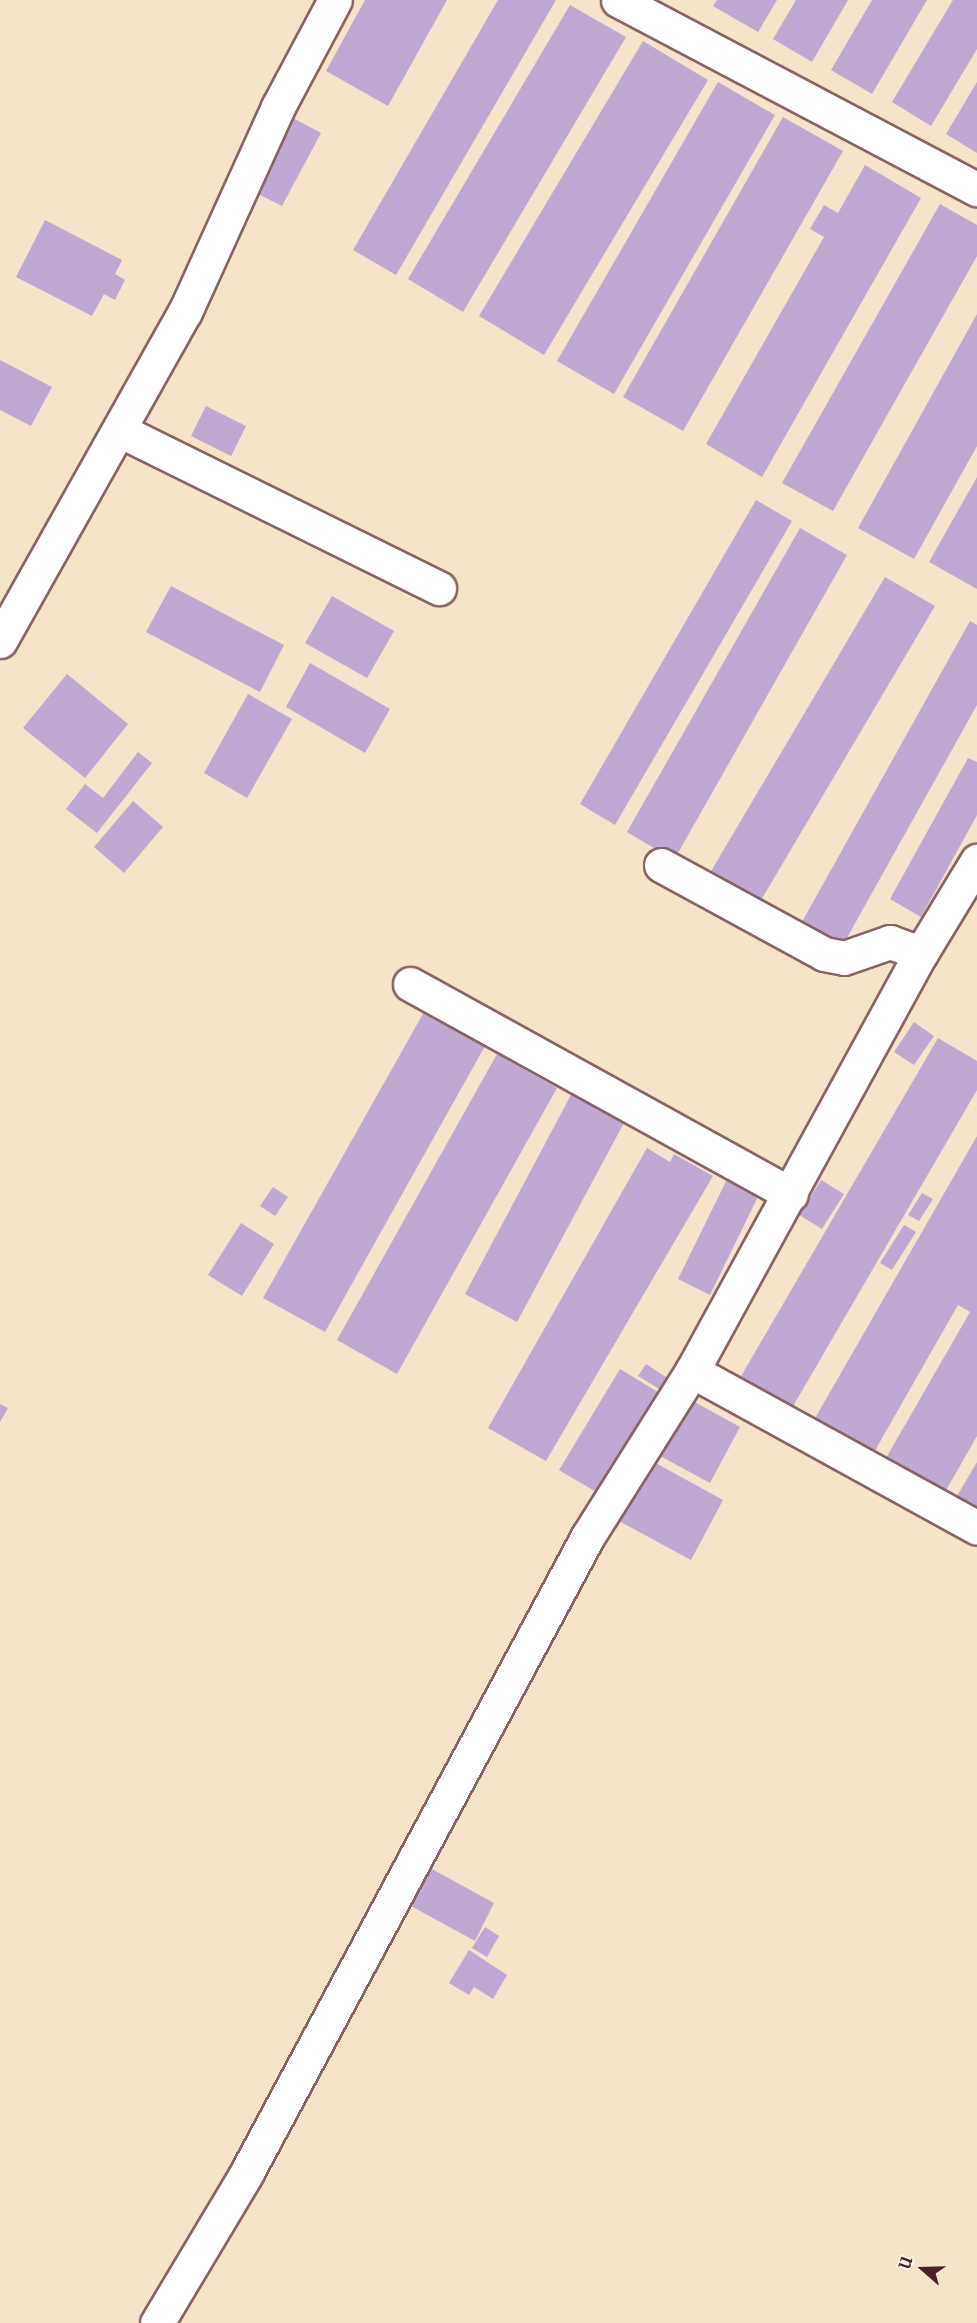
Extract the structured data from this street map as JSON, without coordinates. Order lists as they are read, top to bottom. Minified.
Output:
{"north":"left"}
